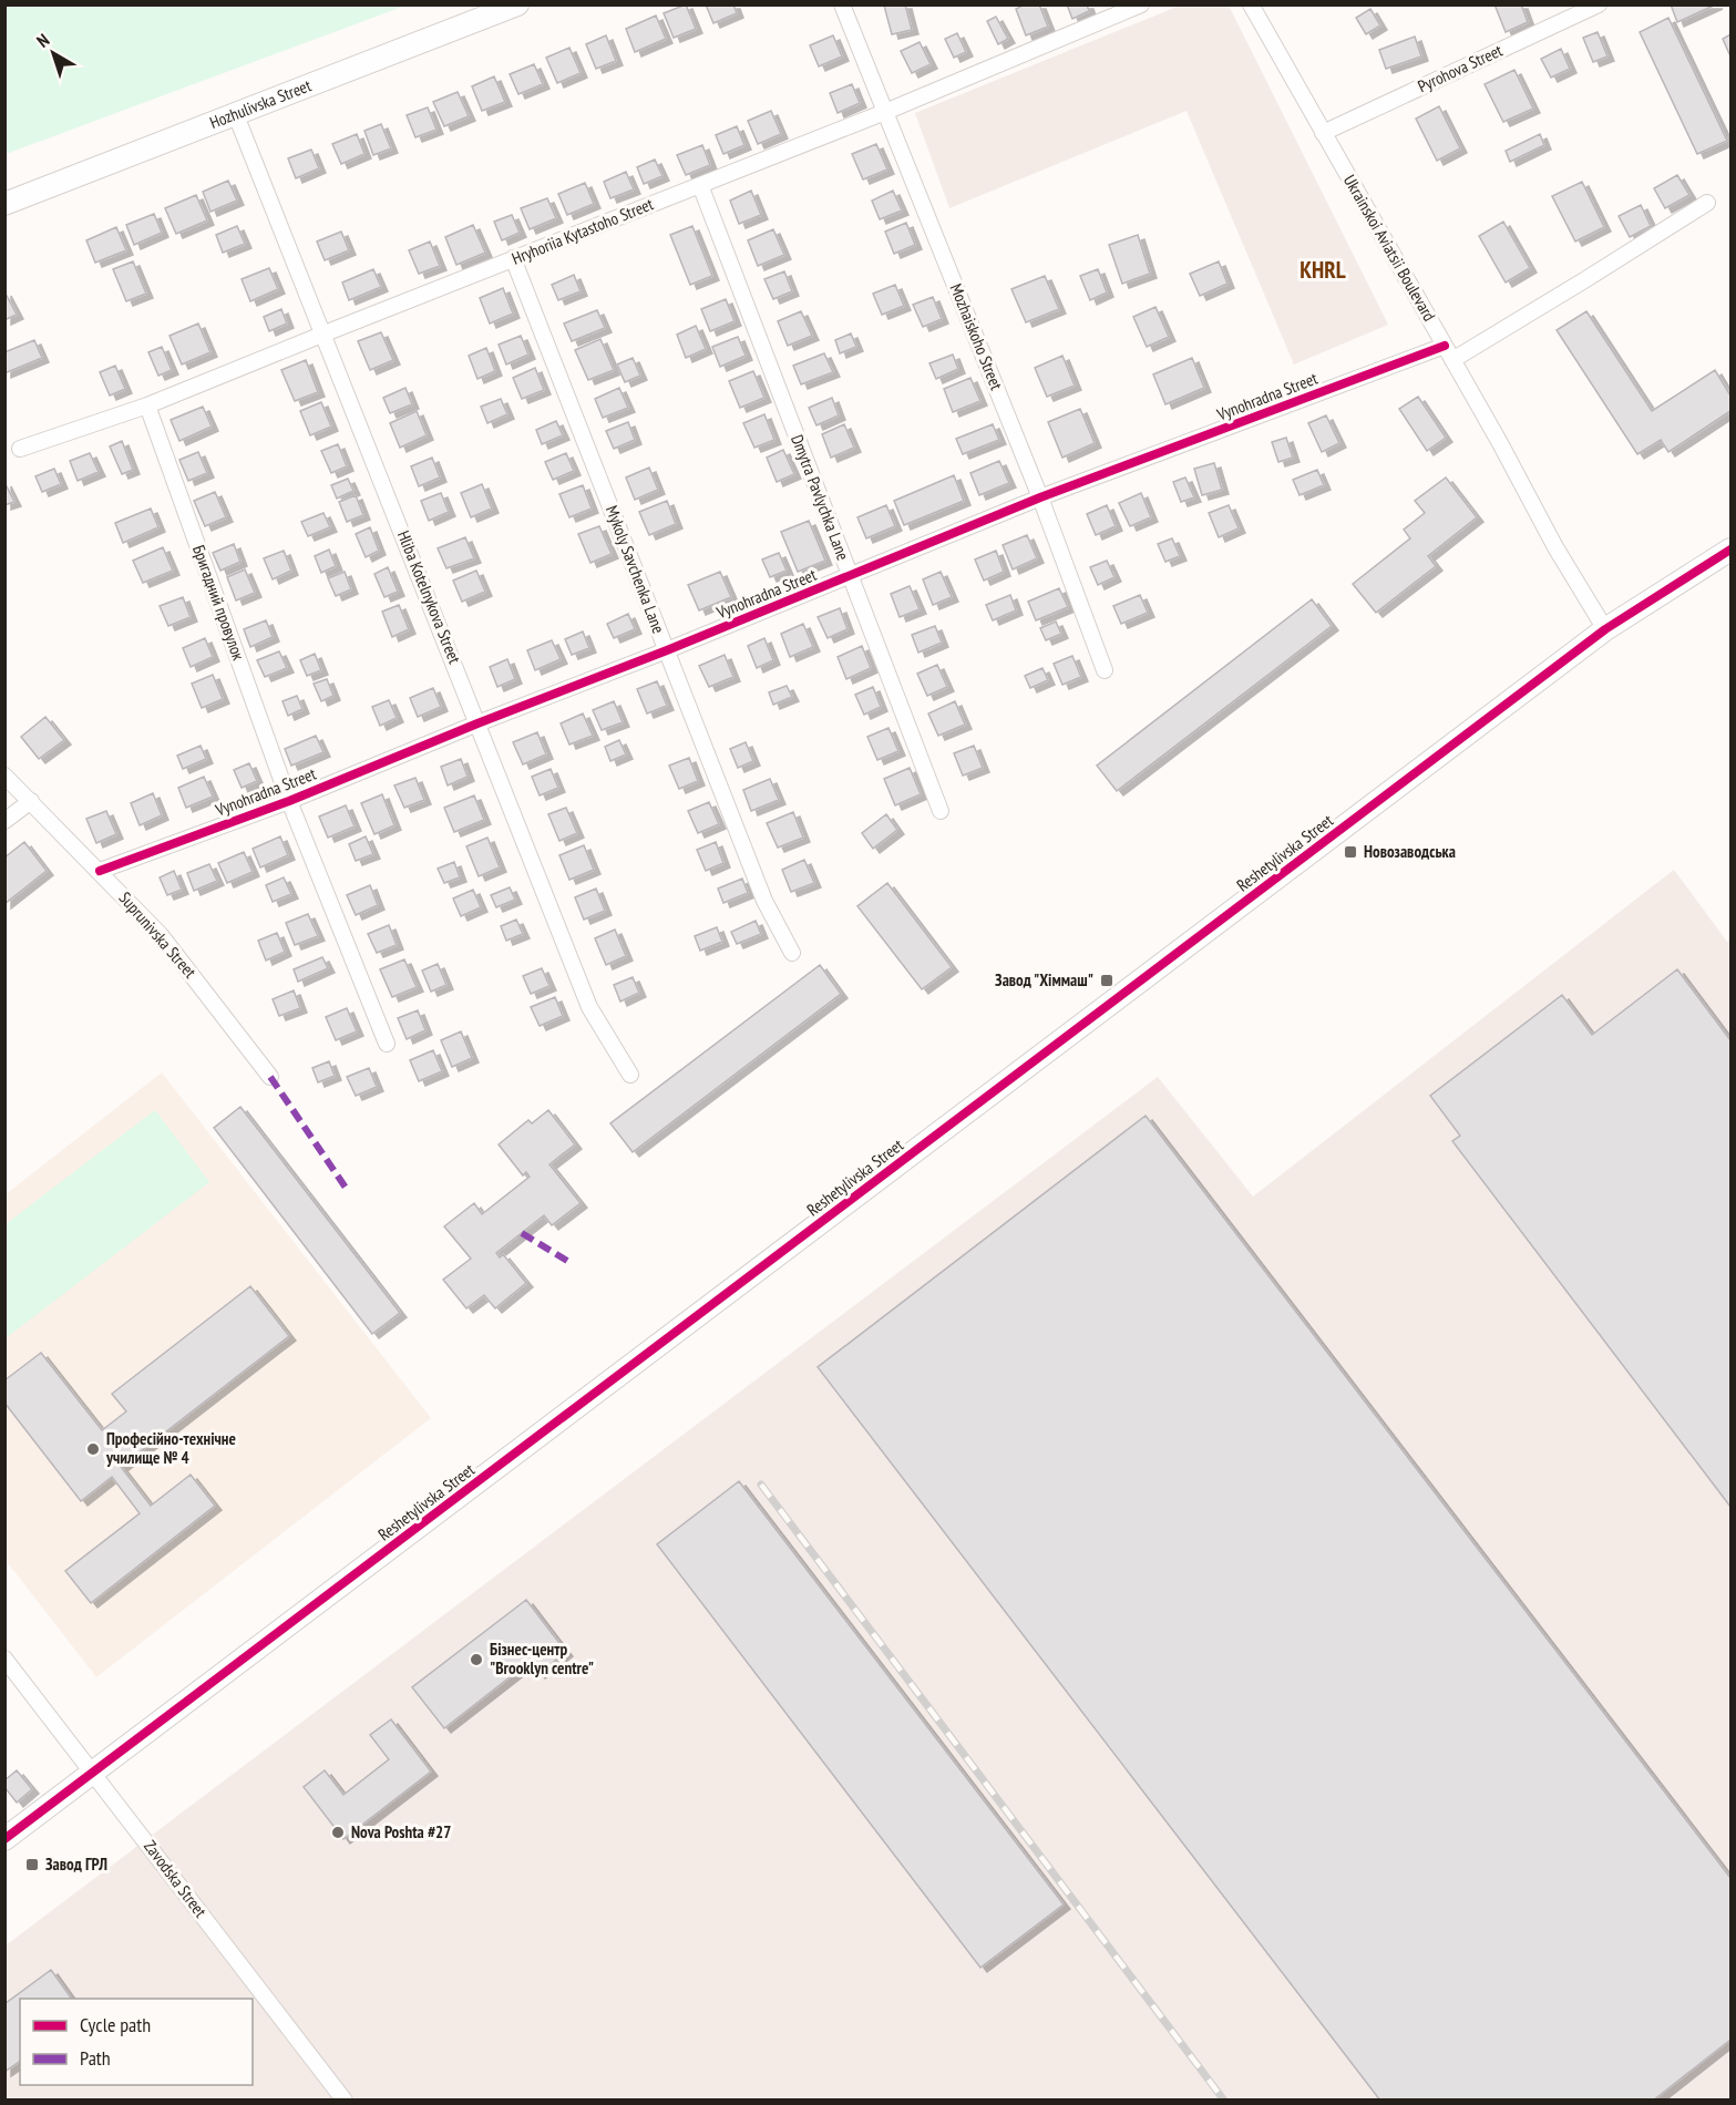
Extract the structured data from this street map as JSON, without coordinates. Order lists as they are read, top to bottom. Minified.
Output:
{"streets":{"street":["Pyrohova Street","Hozhulivska Street","Hryhoriia Kytastoho Street","Ukrainskoi Aviatsii Boulevard","Mozhaiskoho Street","Vynohradna Street","Dmytra Pavlychka Lane","Mykoly Savchenka Lane","Hliba Kotelnykova Street","Бригадний провулок","Reshetylivska Street","Suprunivska Street","Zavodska Street"]},"crossings":[["Pyrohova Street","Ukrainskoi Aviatsii Boulevard"],["Hozhulivska Street","Hliba Kotelnykova Street"],["Hryhoriia Kytastoho Street","Mozhaiskoho Street"],["Hryhoriia Kytastoho Street","Dmytra Pavlychka Lane"],["Hryhoriia Kytastoho Street","Mykoly Savchenka Lane"],["Hryhoriia Kytastoho Street","Hliba Kotelnykova Street"],["Hryhoriia Kytastoho Street","Бригадний провулок"],["Ukrainskoi Aviatsii Boulevard","Vynohradna Street"],["Ukrainskoi Aviatsii Boulevard","Reshetylivska Street"],["Mozhaiskoho Street","Vynohradna Street"],["Vynohradna Street","Dmytra Pavlychka Lane"],["Vynohradna Street","Mykoly Savchenka Lane"],["Vynohradna Street","Hliba Kotelnykova Street"],["Vynohradna Street","Бригадний провулок"],["Vynohradna Street","Suprunivska Street"],["Reshetylivska Street","Zavodska Street"]],"districts":["KHRL"],"places":{"transit":["Новозаводська","Завод \"Хіммаш\"","Завод ГРЛ"],"other":["Професійно-технічне училище № 4","Бізнес-центр \"Brooklyn centre\"","Nova Poshta #27"]},"legend":["Cycle path","Path"],"north":"top left"}
